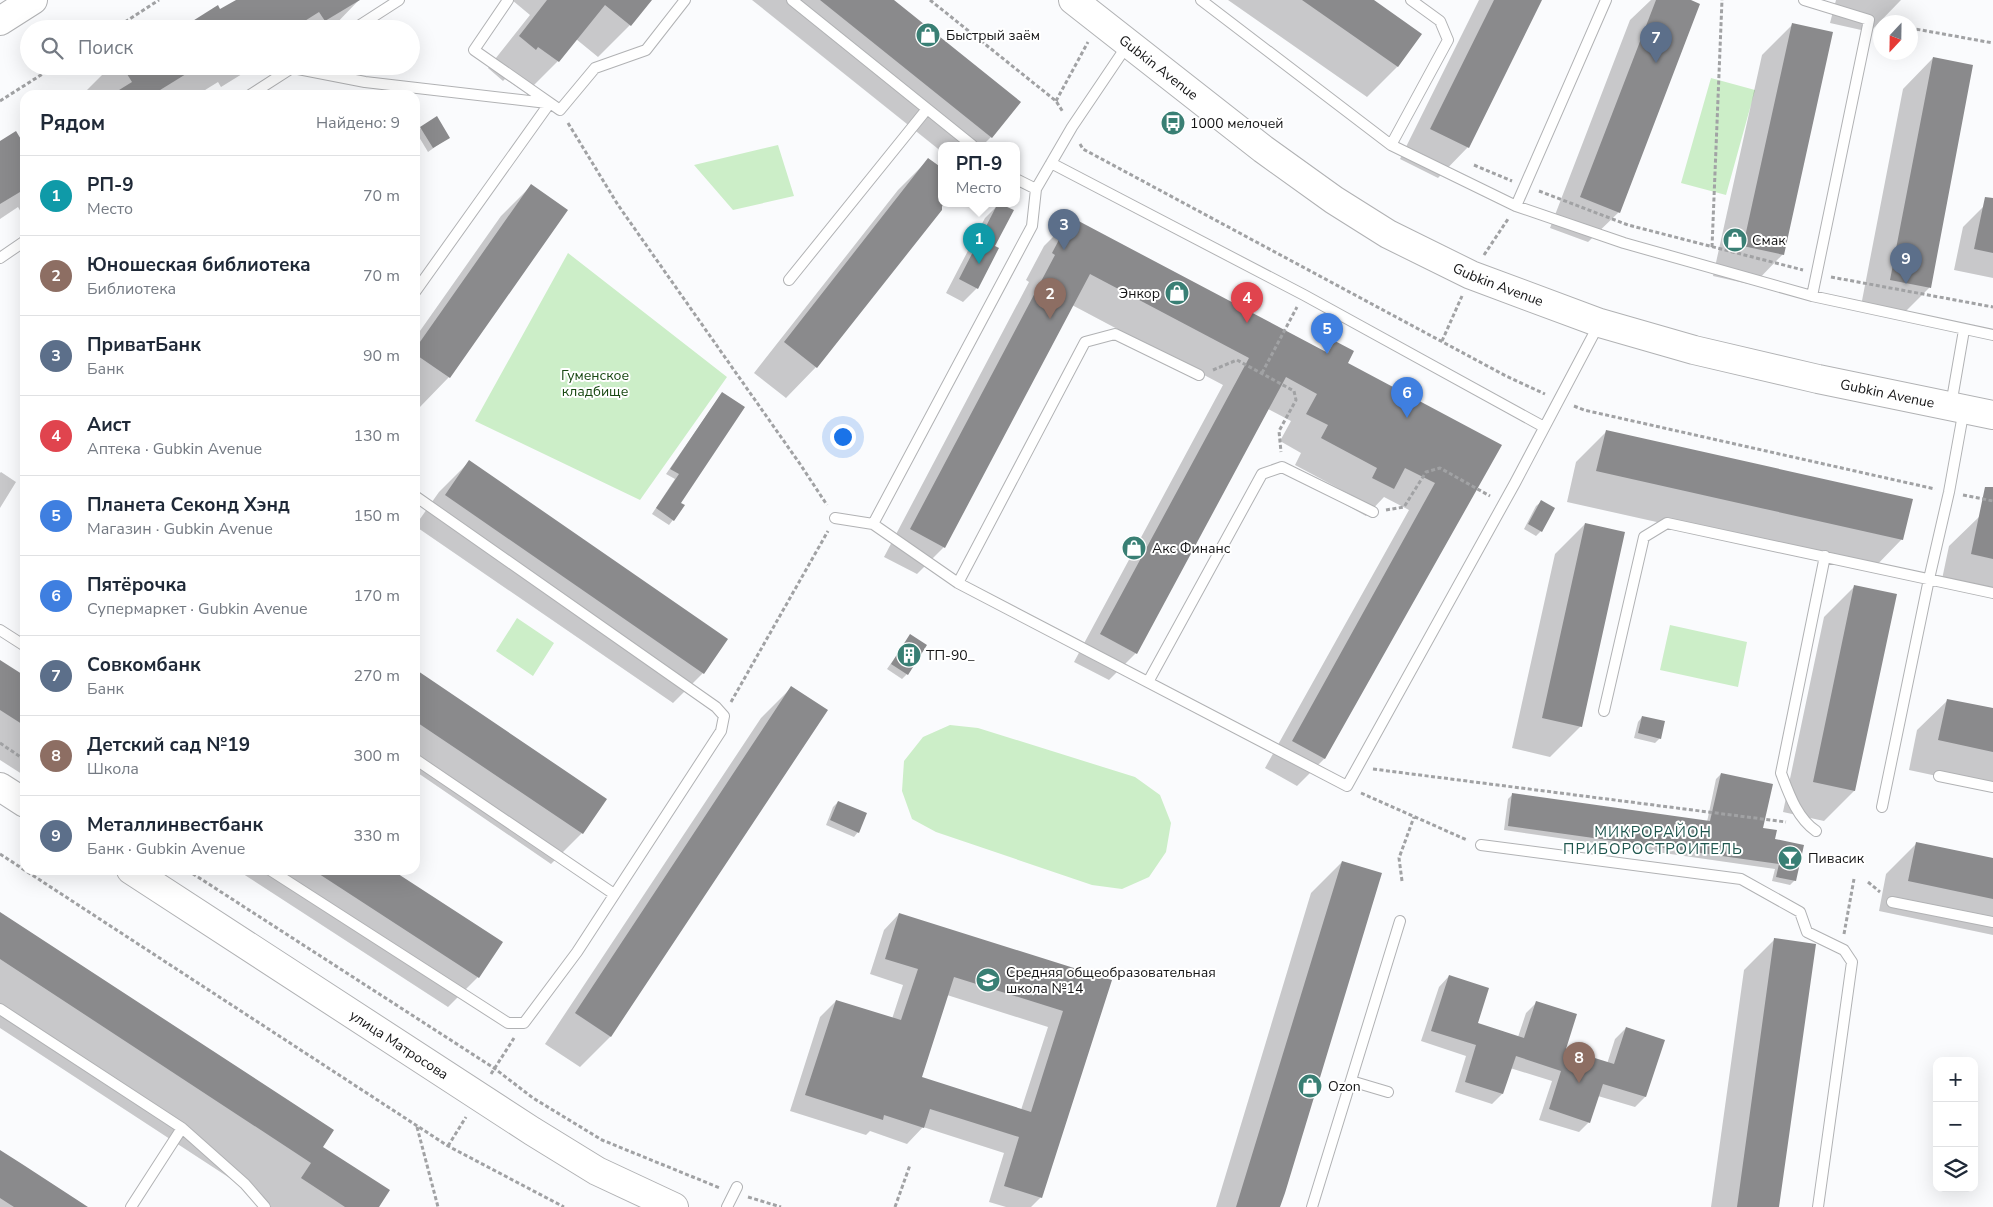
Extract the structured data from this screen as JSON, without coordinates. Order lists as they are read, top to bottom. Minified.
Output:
{"streets":{"main road":["Gubkin Avenue","улица Матросова"]},"districts":["МИКРОРАЙОН ПРИБОРОСТРОИТЕЛЬ"],"parks":["Гуменское кладбище"],"places":{"shop":["Быстрый заём","Смак","Энкор","Акс Финанс","Ozon"],"bus stop":["1000 мелочей"],"building":["ТП-90_"],"bar":["Пивасик"],"school or university":["Средняя общеобразовательная школа №14"]},"north":"bottom","page":{"search":"Поиск","pins":["7","3","1","9","2","4","5","6","8"],"heading":["Рядом","Найдено: 9"],"popup":["РП-9","Место"],"list":[{"mark":"1","name":"РП-9","note":"Место","value":"70 m"},{"mark":"2","name":"Юношеская библиотека","note":"Библиотека","value":"70 m"},{"mark":"3","name":"ПриватБанк","note":"Банк","value":"90 m"},{"mark":"4","name":"Аист","note":"Аптека · Gubkin Avenue","value":"130 m"},{"mark":"5","name":"Планета Секонд Хэнд","note":"Магазин · Gubkin Avenue","value":"150 m"},{"mark":"6","name":"Пятёрочка","note":"Супермаркет · Gubkin Avenue","value":"170 m"},{"mark":"7","name":"Совкомбанк","note":"Банк","value":"270 m"},{"mark":"8","name":"Детский сад №19","note":"Школа","value":"300 m"},{"mark":"9","name":"Металлинвестбанк","note":"Банк · Gubkin Avenue","value":"330 m"}],"map_buttons":["+","−"]}}
